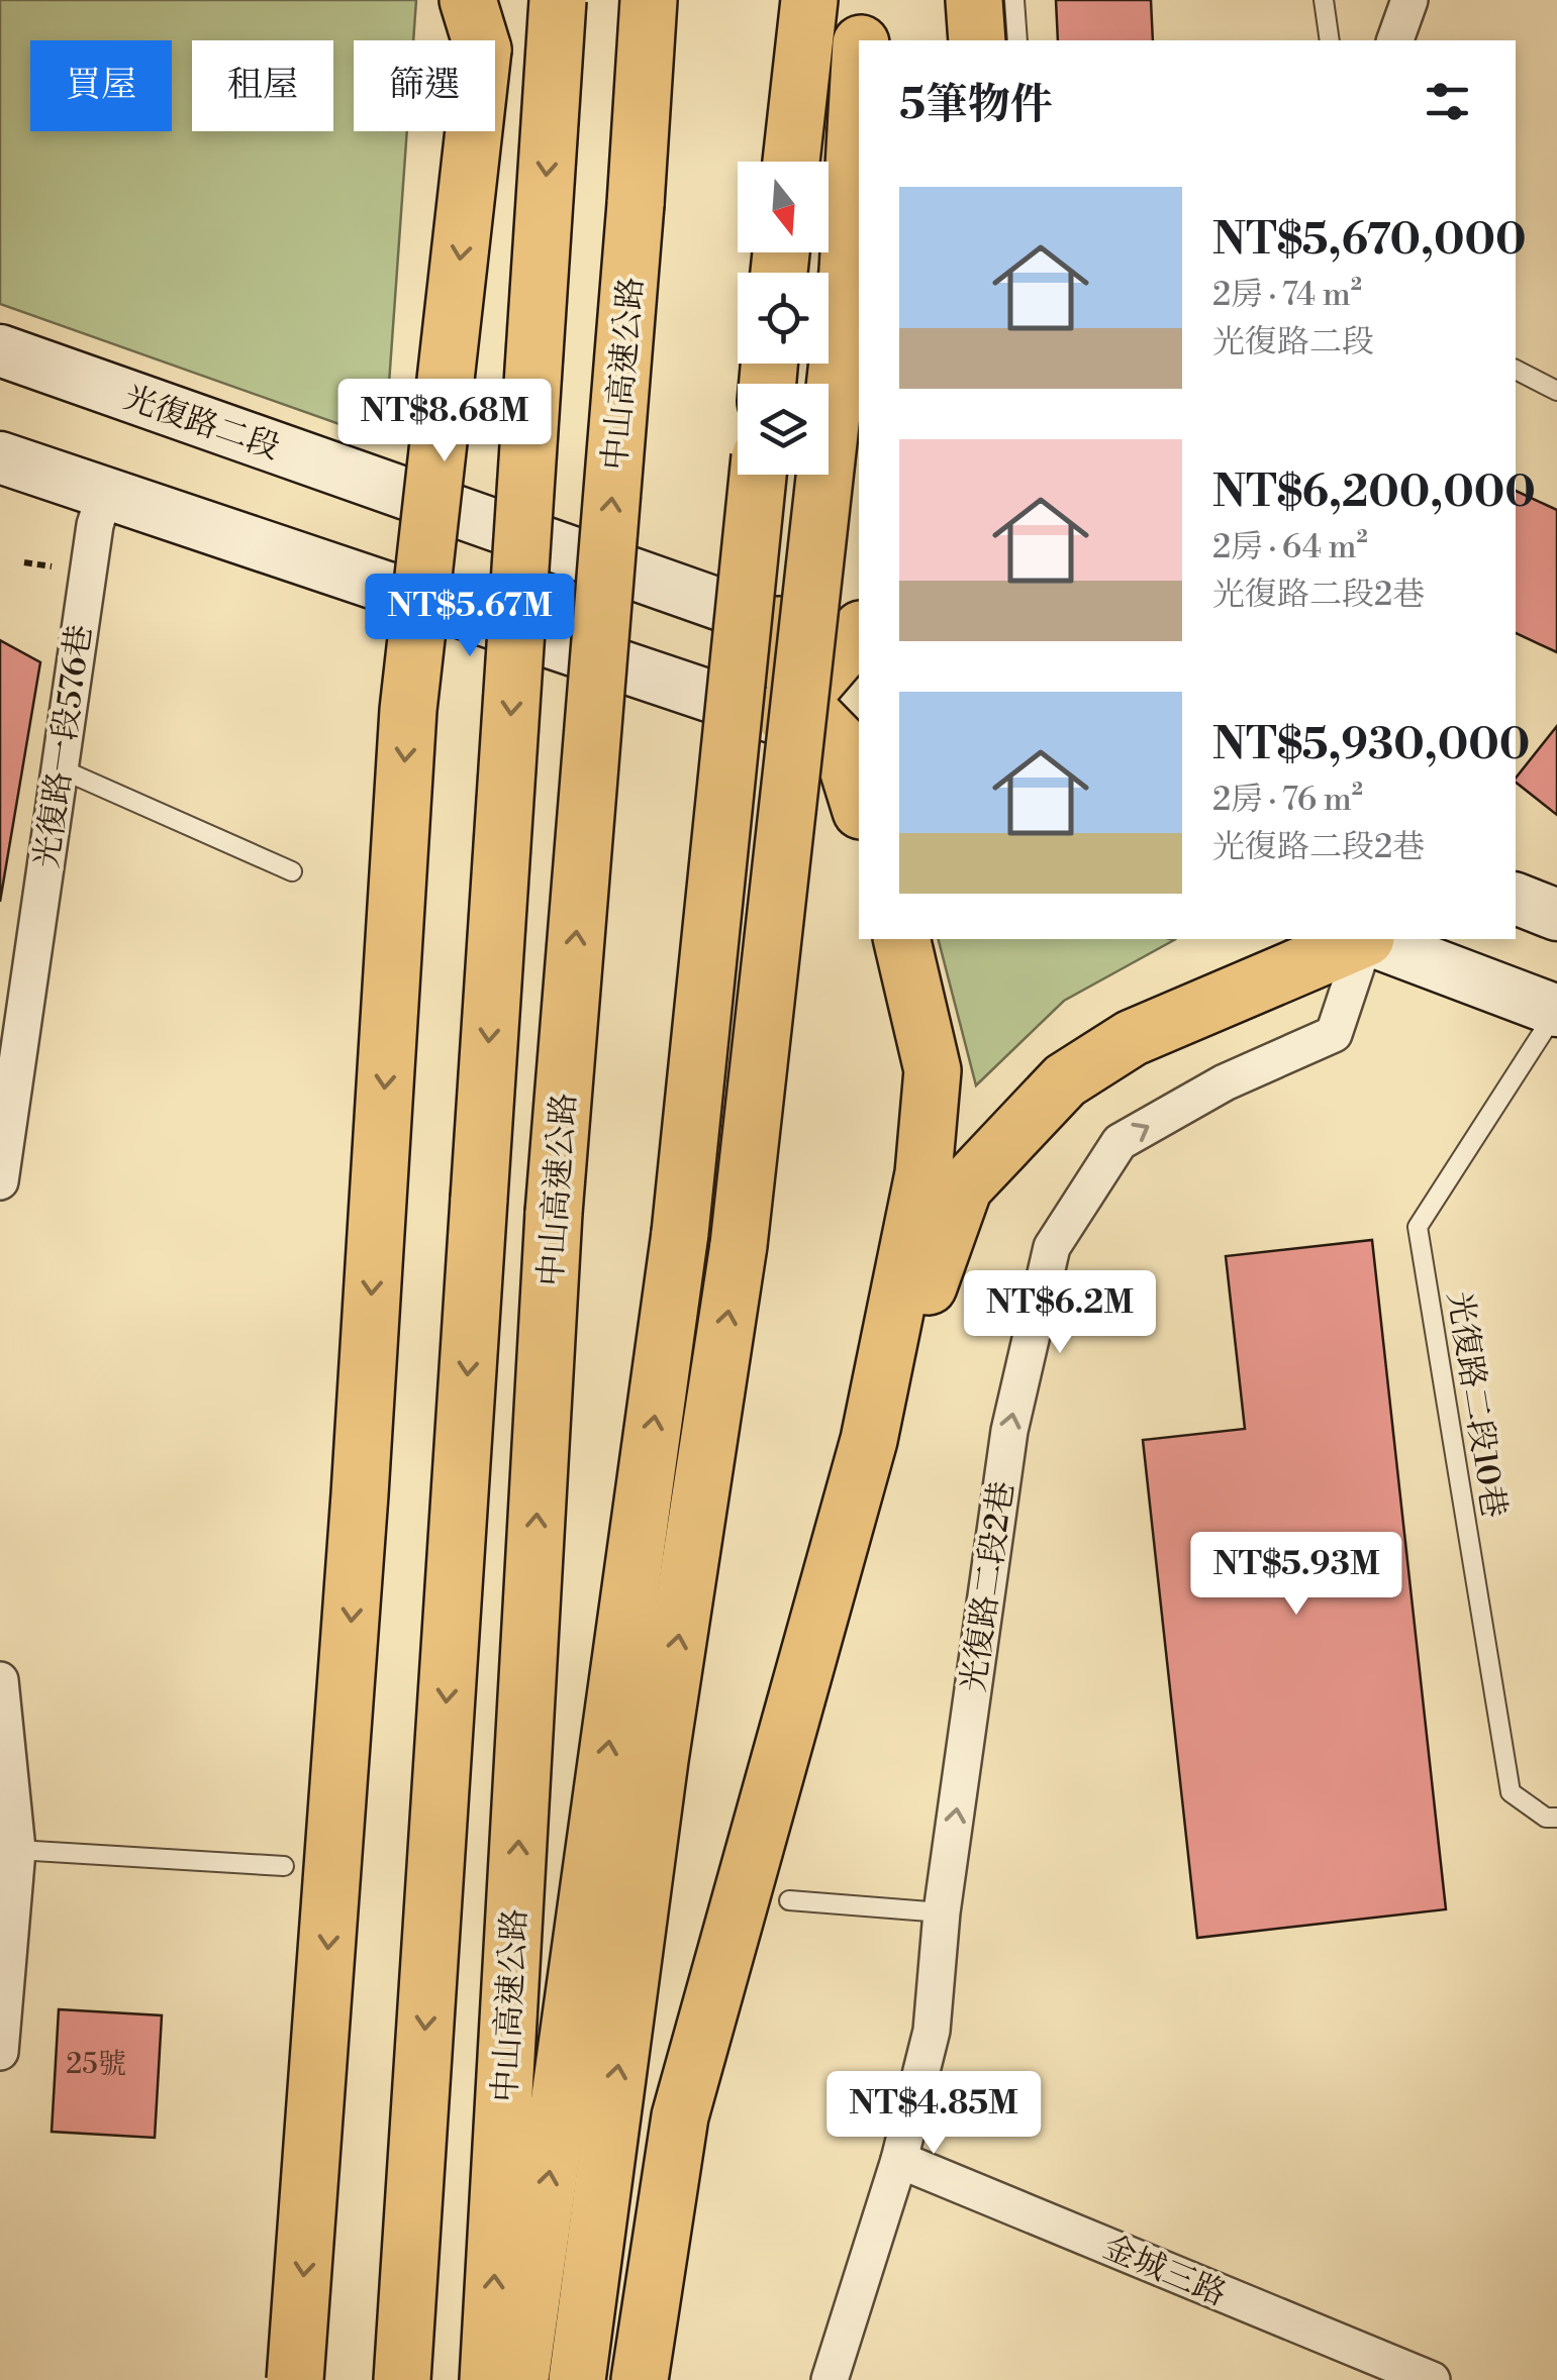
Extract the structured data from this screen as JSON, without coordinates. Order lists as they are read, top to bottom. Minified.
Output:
{"streets":{"highway":["中山高速公路"],"main road":["光復路二段"],"street":["光復路一段576巷","光復路二段2巷","金城三路"],"lane":["光復路二段10巷"]},"crossings":[["光復路二段2巷","金城三路"]],"one_way":["光復路二段2巷"],"house_numbers":["25號"],"north":"bottom","page":{"chip":["買屋","租屋","篩選"],"heading":"5筆物件","list":[{"name":"NT$5,670,000","note":"2房 · 74 m² · 光復路二段"},{"name":"NT$6,200,000","note":"2房 · 64 m² · 光復路二段2巷"},{"name":"NT$5,930,000","note":"2房 · 76 m² · 光復路二段2巷"}],"price":["NT$8.68M","NT$5.67M","NT$6.2M","NT$5.93M","NT$4.85M"]}}
